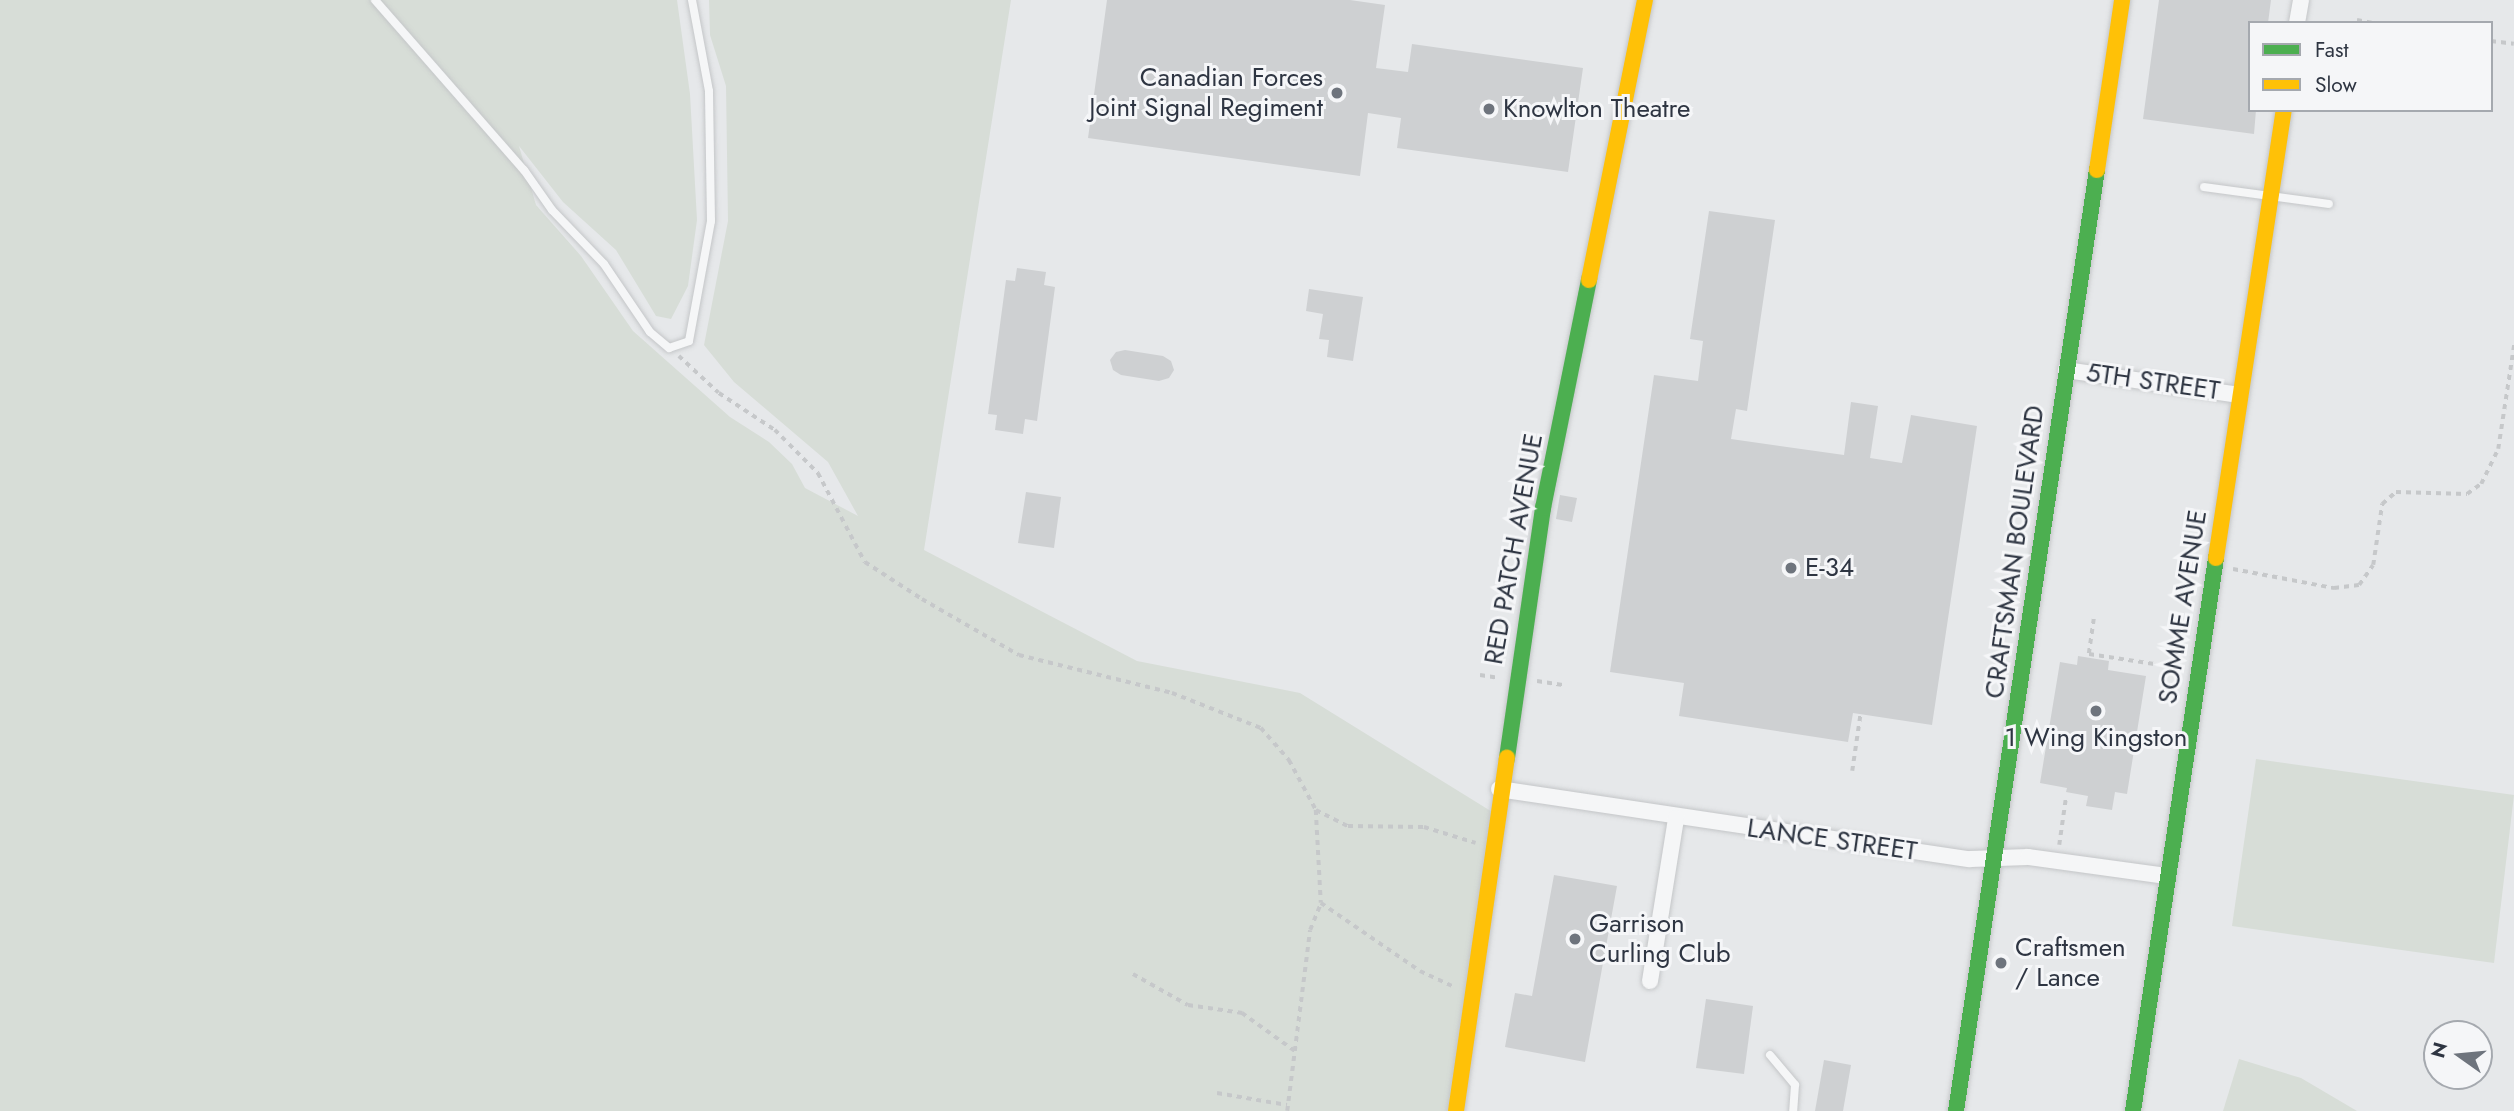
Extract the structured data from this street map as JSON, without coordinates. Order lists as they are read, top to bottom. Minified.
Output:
{"streets":{"street":["5TH STREET","RED PATCH AVENUE","CRAFTSMAN BOULEVARD","SOMME AVENUE","LANCE STREET"]},"crossings":[["5TH STREET","CRAFTSMAN BOULEVARD"],["5TH STREET","SOMME AVENUE"],["RED PATCH AVENUE","LANCE STREET"],["CRAFTSMAN BOULEVARD","LANCE STREET"],["SOMME AVENUE","LANCE STREET"]],"places":["Canadian Forces Joint Signal Regiment","Knowlton Theatre","E-34","1 Wing Kingston","Garrison Curling Club","Craftsmen / Lance"],"legend":["Fast","Slow"],"north":"left"}
